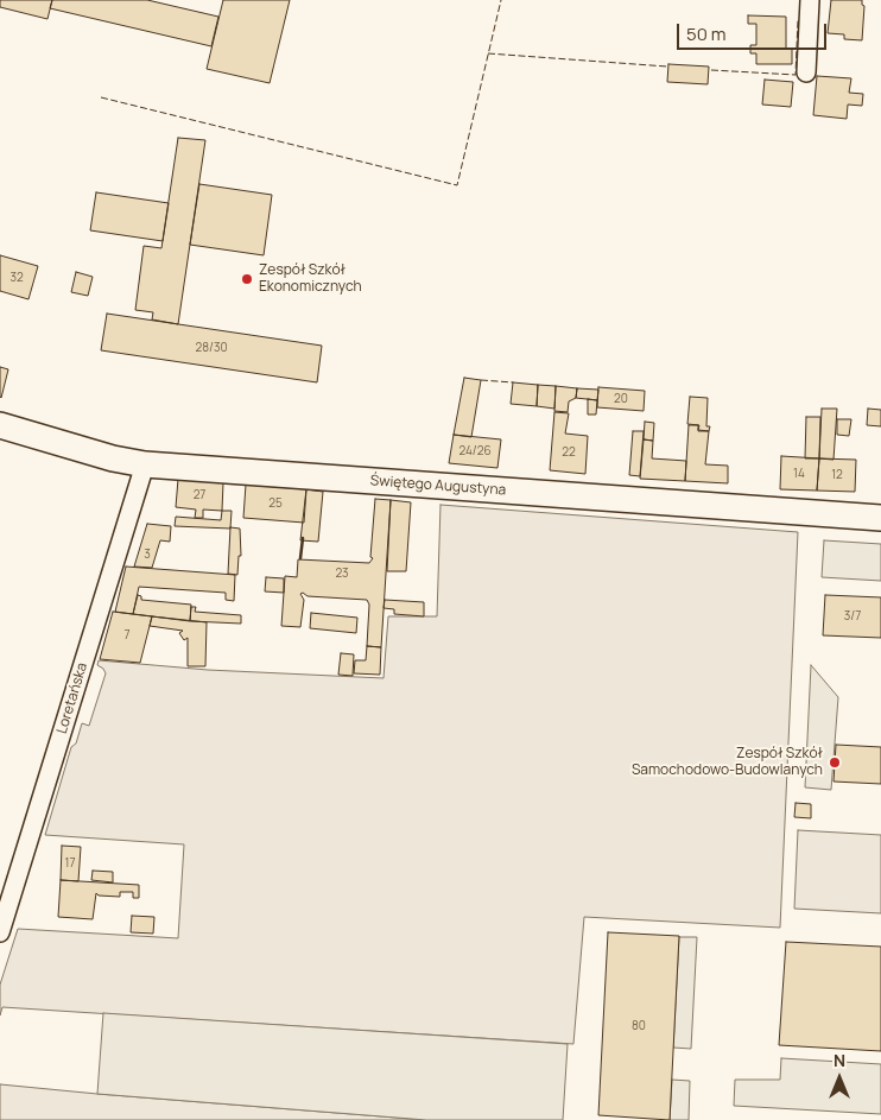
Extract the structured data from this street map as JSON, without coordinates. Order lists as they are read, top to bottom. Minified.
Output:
{"streets":{"street":["Świętego Augustyna","Loretańska"]},"crossings":[["Świętego Augustyna","Loretańska"]],"places":["Zespół Szkół Ekonomicznych","Zespół Szkół Samochodowo-Budowlanych"],"house_numbers":["32","28/30","20","24/26","22","14","12","27","25","3","23","3/7","7","17","80"],"scale_bar":"50 m","north":"top"}
